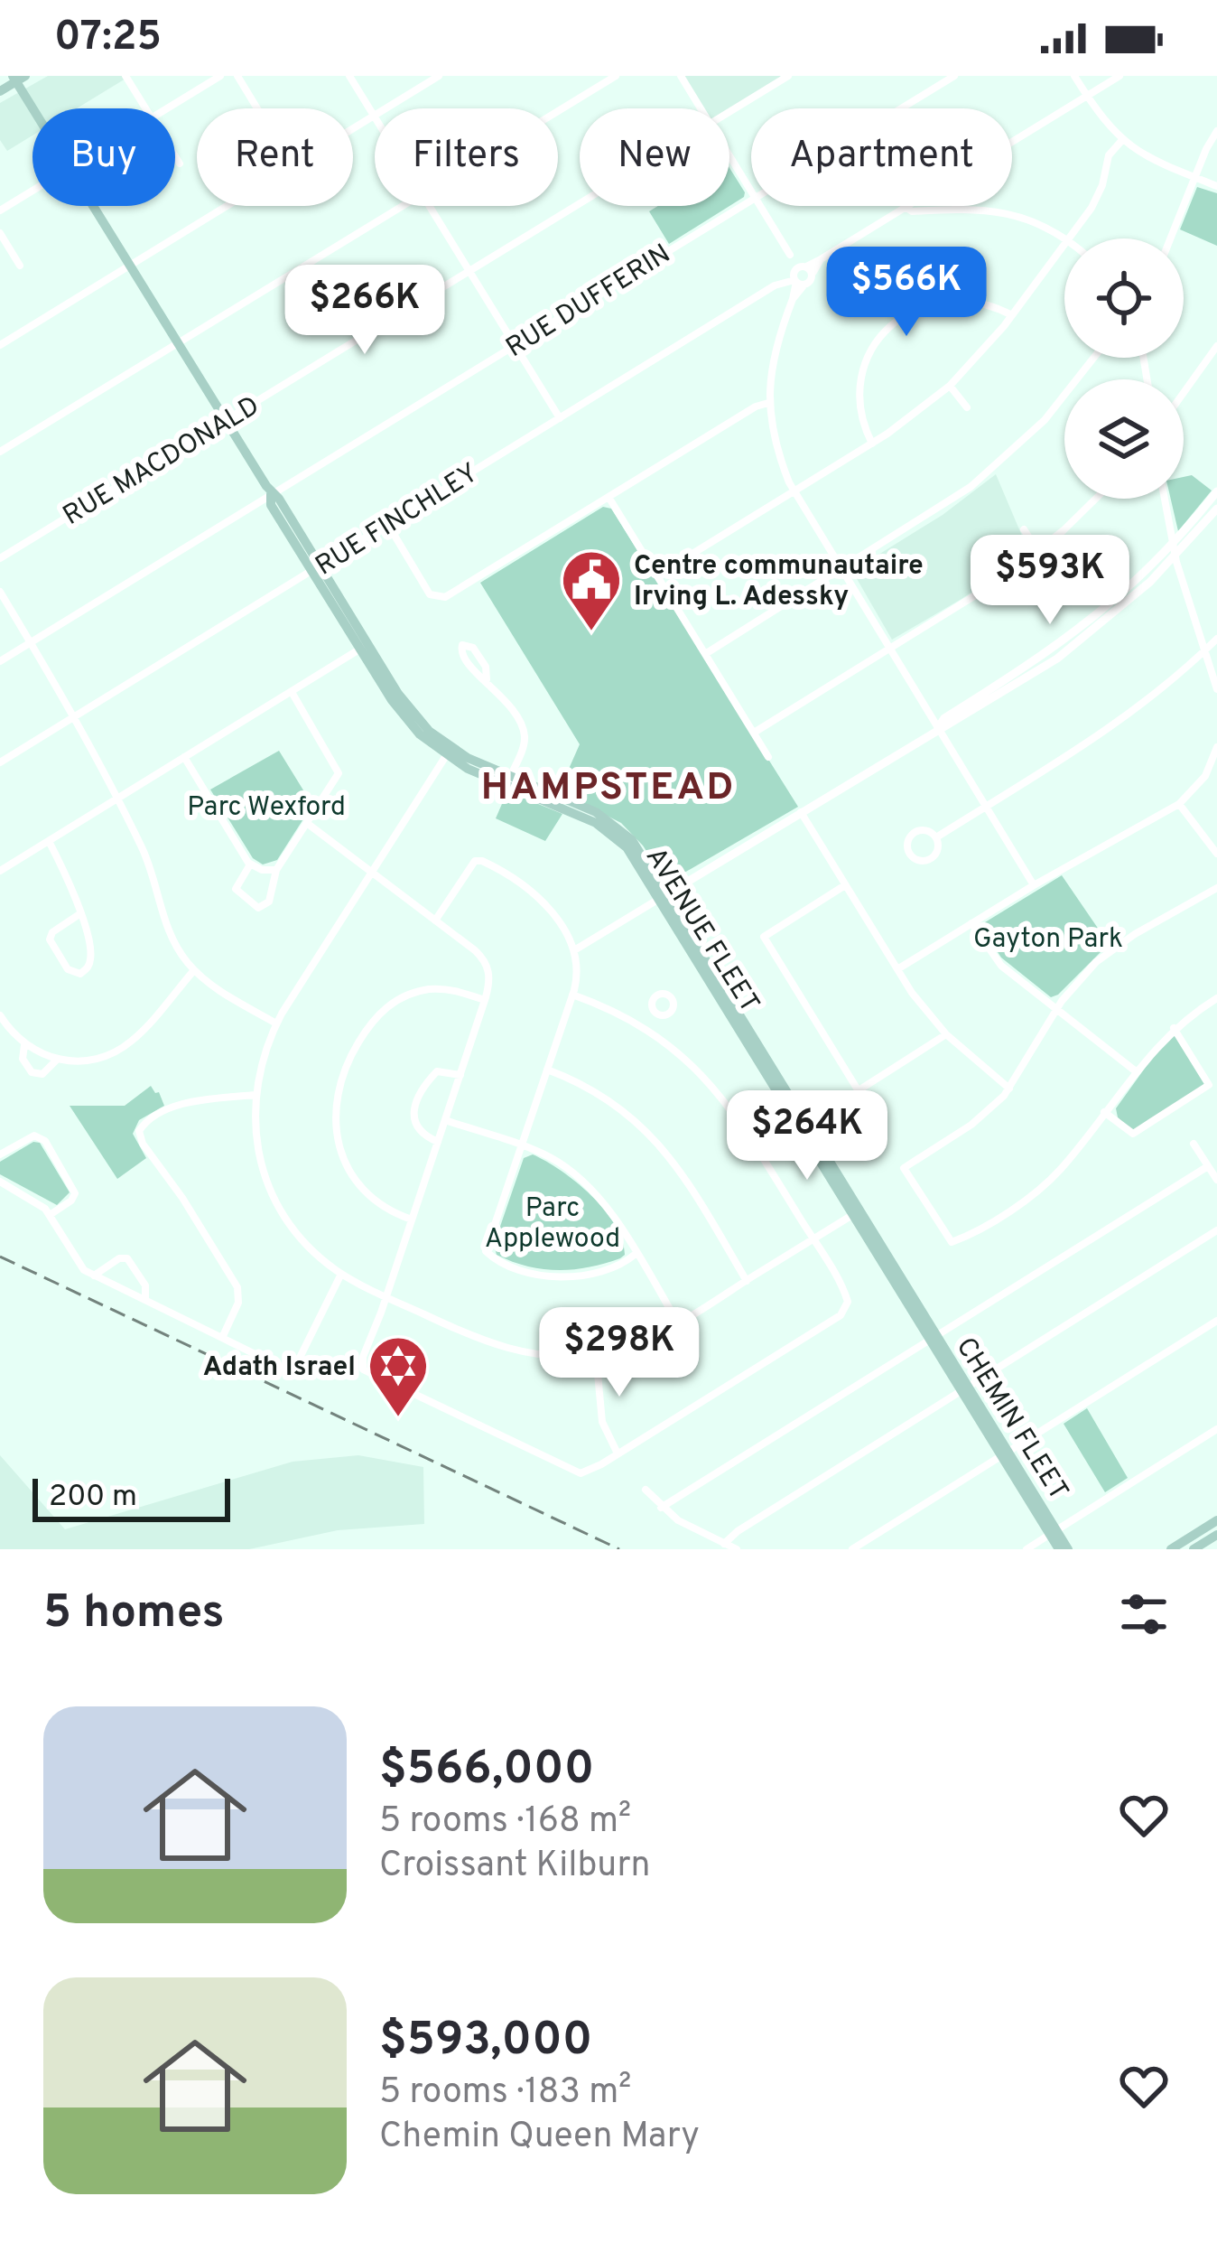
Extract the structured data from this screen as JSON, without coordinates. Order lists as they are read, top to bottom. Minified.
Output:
{"streets":{"main road":["AVENUE FLEET","CHEMIN FLEET"],"street":["RUE DUFFERIN","RUE MACDONALD","RUE FINCHLEY"]},"crossings":[["RUE DUFFERIN","AVENUE FLEET"],["RUE MACDONALD","AVENUE FLEET"],["RUE FINCHLEY","AVENUE FLEET"],["AVENUE FLEET","CHEMIN FLEET"]],"districts":["HAMPSTEAD"],"parks":["Parc Wexford","Gayton Park","Parc Applewood"],"places":{"public building":["Centre communautaire Irving L. Adessky"],"synagogue":["Adath Israel"]},"scale_bar":"200 m","page":{"status":"07:25","chip":["Buy","Rent","Filters","New","Apartment"],"price":["$566K","$266K","$593K","$264K","$298K"],"scale":"200 m","heading":"5 homes","list":[{"name":"$566,000","note":"5 rooms · 168 m² · Croissant Kilburn"},{"name":"$593,000","note":"5 rooms · 183 m² · Chemin Queen Mary"}]}}
